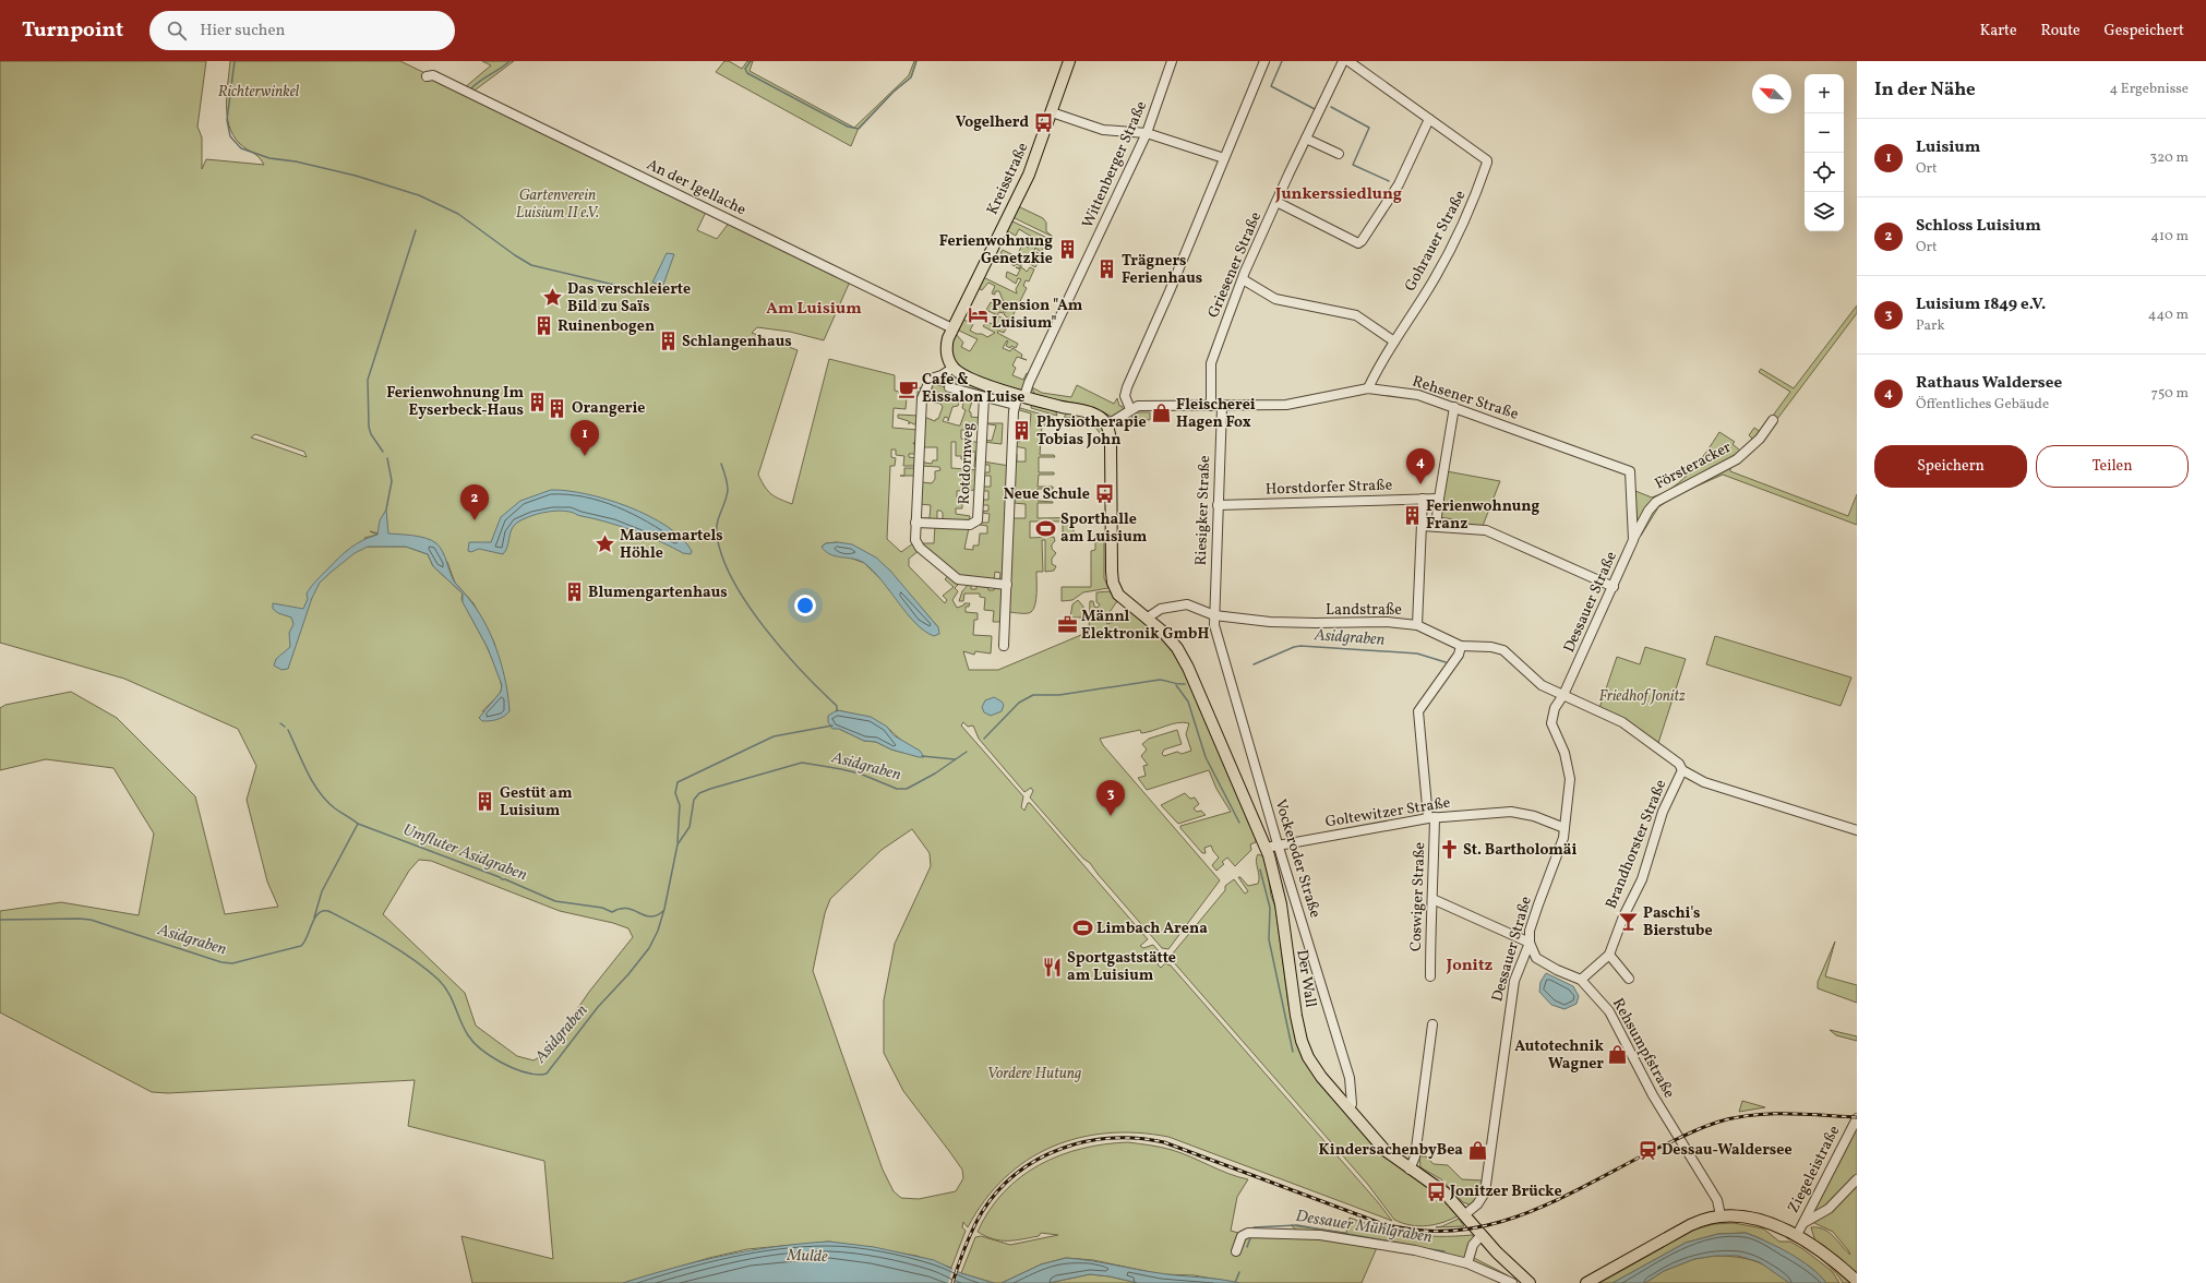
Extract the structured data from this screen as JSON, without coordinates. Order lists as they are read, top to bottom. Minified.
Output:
{"streets":{"main road":["Kreisstraße","Der Wall"],"street":["Wittenberger Straße","An der Igellache","Gohrauer Straße","Griesener Straße","Rehsener Straße","Rotdornweg","Försteracker","Horstdorfer Straße","Riesigker Straße","Dessauer Straße","Landstraße","Goltewitzer Straße","Brandhorster Straße","Vockeroder Straße","Coswiger Straße","Rehsumpfstraße","Ziegeleistraße"]},"crossings":[["Kreisstraße","An der Igellache"],["Gohrauer Straße","Rehsener Straße"],["Griesener Straße","Rehsener Straße"],["Rehsener Straße","Riesigker Straße"],["Rehsener Straße","Dessauer Straße"],["Försteracker","Dessauer Straße"],["Horstdorfer Straße","Riesigker Straße"],["Riesigker Straße","Landstraße"],["Riesigker Straße","Vockeroder Straße"],["Dessauer Straße","Landstraße"],["Dessauer Straße","Goltewitzer Straße"],["Dessauer Straße","Brandhorster Straße"],["Dessauer Straße","Der Wall"],["Dessauer Straße","Rehsumpfstraße"],["Landstraße","Brandhorster Straße"],["Landstraße","Vockeroder Straße"],["Landstraße","Coswiger Straße"],["Landstraße","Der Wall"],["Goltewitzer Straße","Vockeroder Straße"],["Goltewitzer Straße","Coswiger Straße"],["Goltewitzer Straße","Der Wall"],["Brandhorster Straße","Rehsumpfstraße"],["Vockeroder Straße","Der Wall"]],"districts":["Junkerssiedlung","Am Luisium","Jonitz"],"water":["Asidgraben","Umfluter Asidgraben","Dessauer Mühlgraben","Mulde"],"parks":["Richterwinkel","Gartenverein Luisium II e.V.","Friedhof Jonitz","Vordere Hutung"],"places":{"bus stop":["Vogelherd","Neue Schule","Jonitzer Brücke"],"building":["Ferienwohnung Genetzkie","Trägners Ferienhaus","Ruinenbogen","Schlangenhaus","Ferienwohnung Im Eyserbeck-Haus","Orangerie","Physiotherapie Tobias John","Ferienwohnung Franz","Blumengartenhaus","Gestüt am Luisium"],"place":["Das verschleierte Bild zu Saïs","Mausemartels Höhle"],"hotel":["Pension \"Am Luisium\""],"cafe":["Cafe & Eissalon Luise"],"shop":["Fleischerei Hagen Fox","Autotechnik Wagner","KindersachenbyBea"],"sports":["Sporthalle am Luisium","Limbach Arena"],"office":["Männl Elektronik GmbH"],"church":["St. Bartholomäi"],"bar":["Paschi's Bierstube"],"restaurant":["Sportgaststätte am Luisium"],"station":["Dessau-Waldersee"]},"north":"top left","page":{"header":"Turnpoint","search":"Hier suchen","nav":["Karte","Route","Gespeichert"],"heading":["In der Nähe","4 Ergebnisse"],"map_buttons":["+","−"],"list":[{"mark":"1","name":"Luisium","note":"Ort","value":"320 m"},{"mark":"2","name":"Schloss Luisium","note":"Ort","value":"410 m"},{"mark":"3","name":"Luisium 1849 e.V.","note":"Park","value":"440 m"},{"mark":"4","name":"Rathaus Waldersee","note":"Öffentliches Gebäude","value":"750 m"}],"pins":["1","4","2","3"],"buttons":["Speichern","Teilen"]}}
